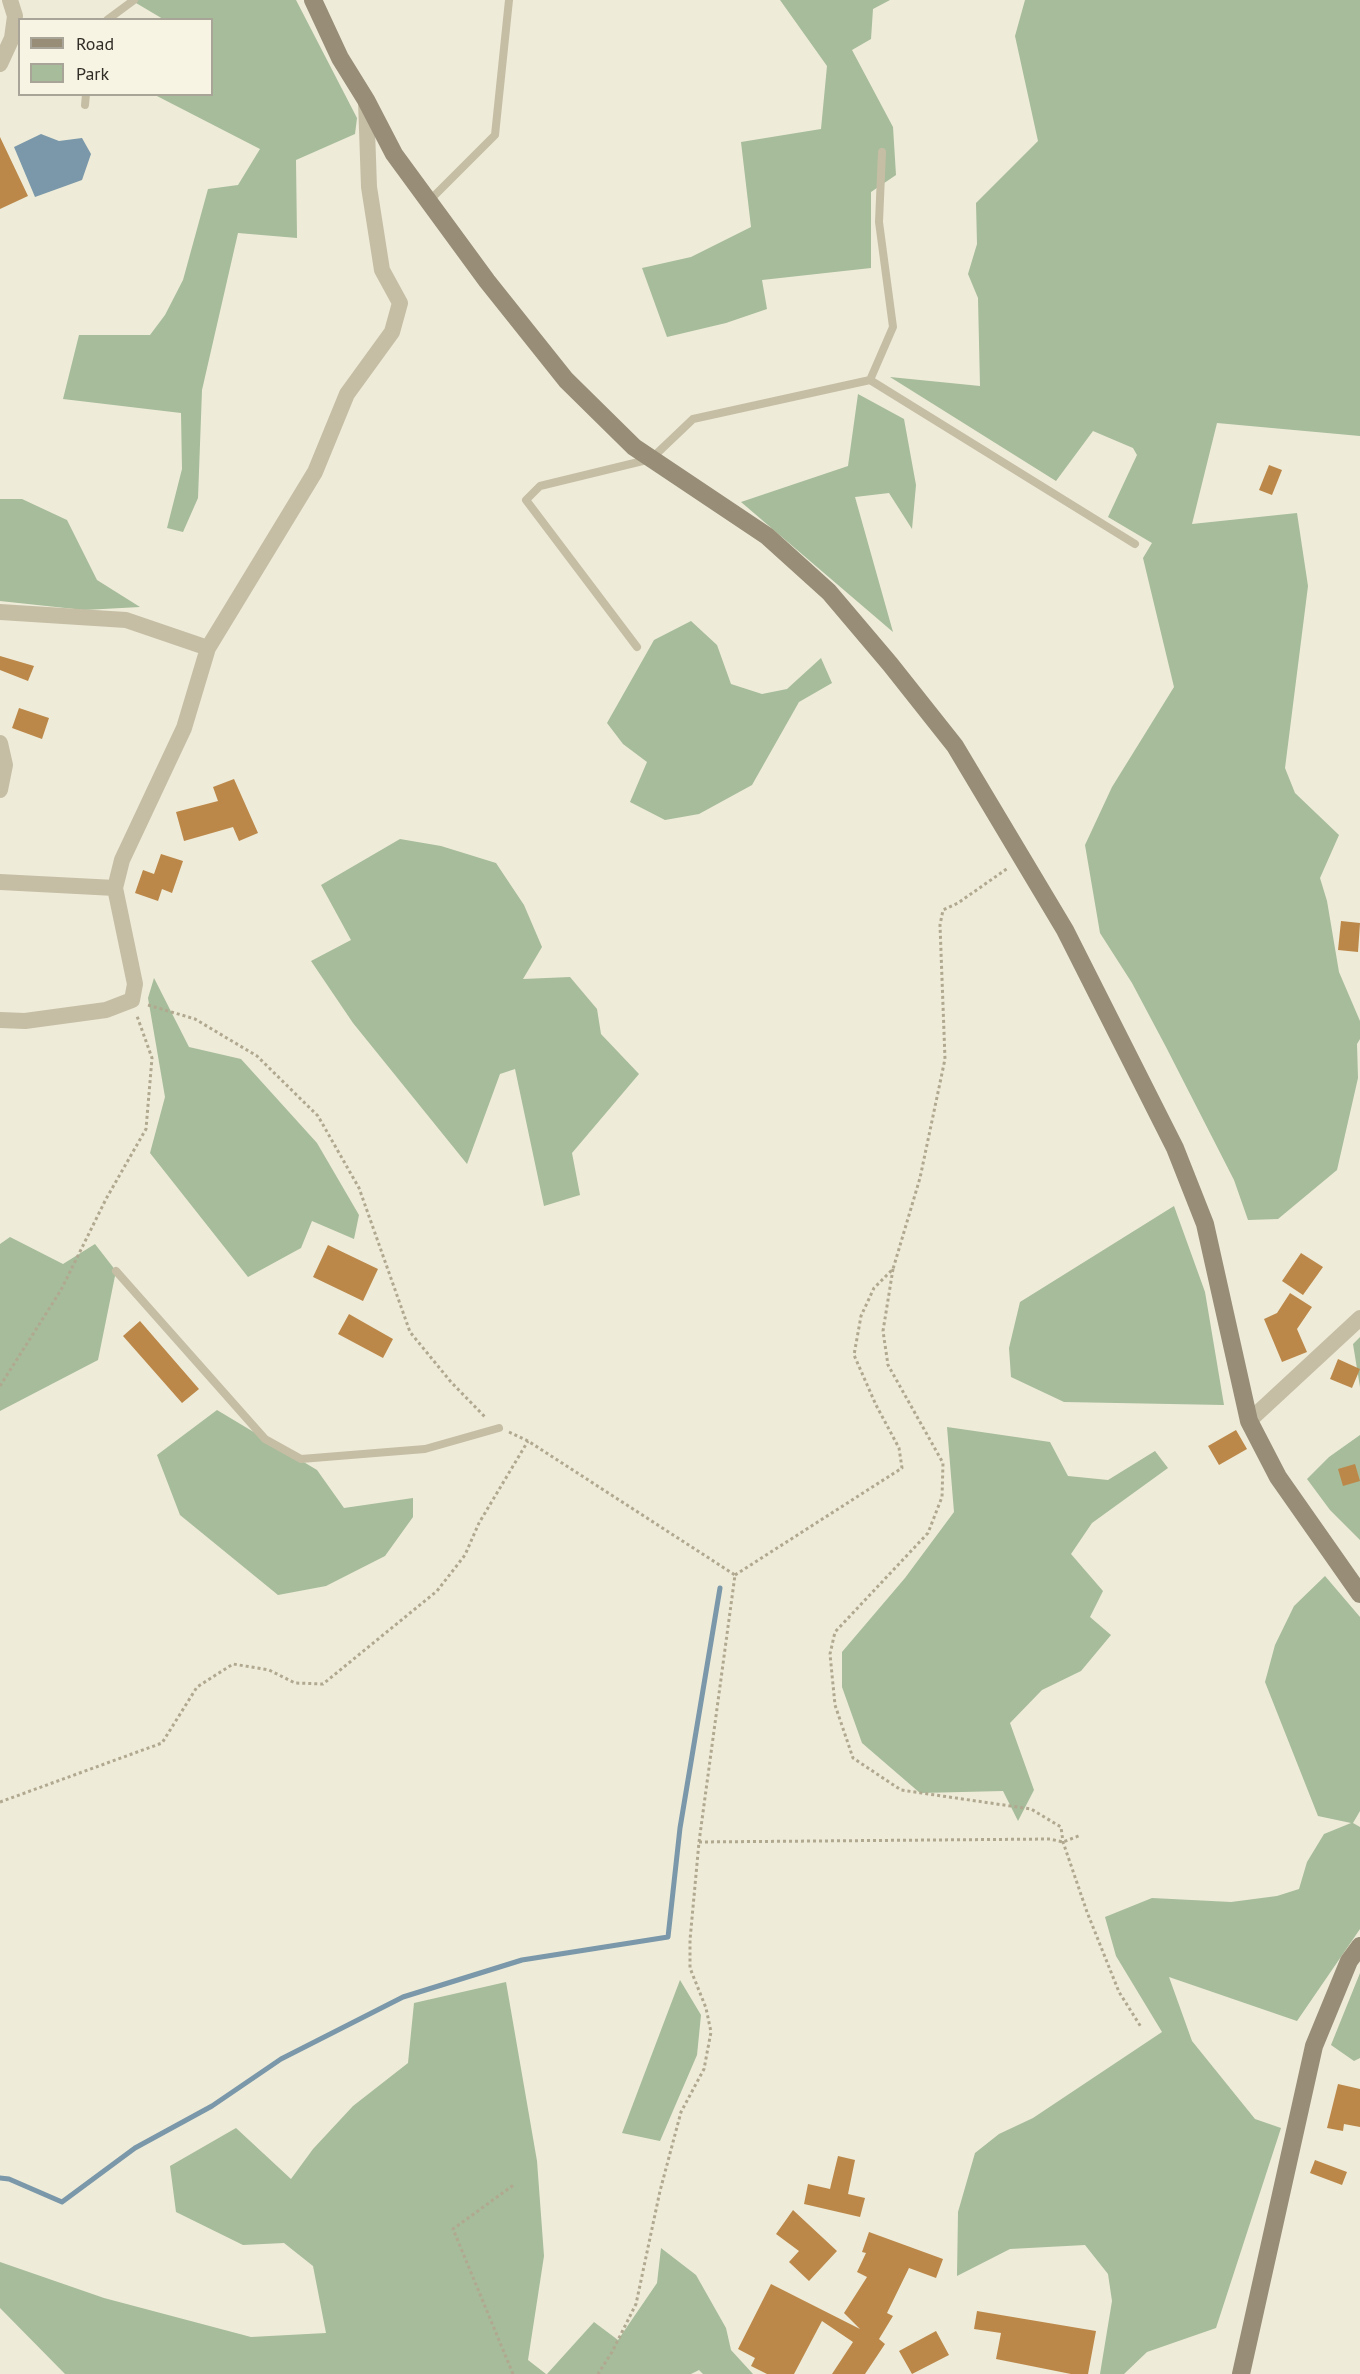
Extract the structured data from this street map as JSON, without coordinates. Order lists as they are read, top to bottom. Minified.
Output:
{"legend":["Road","Park"]}
